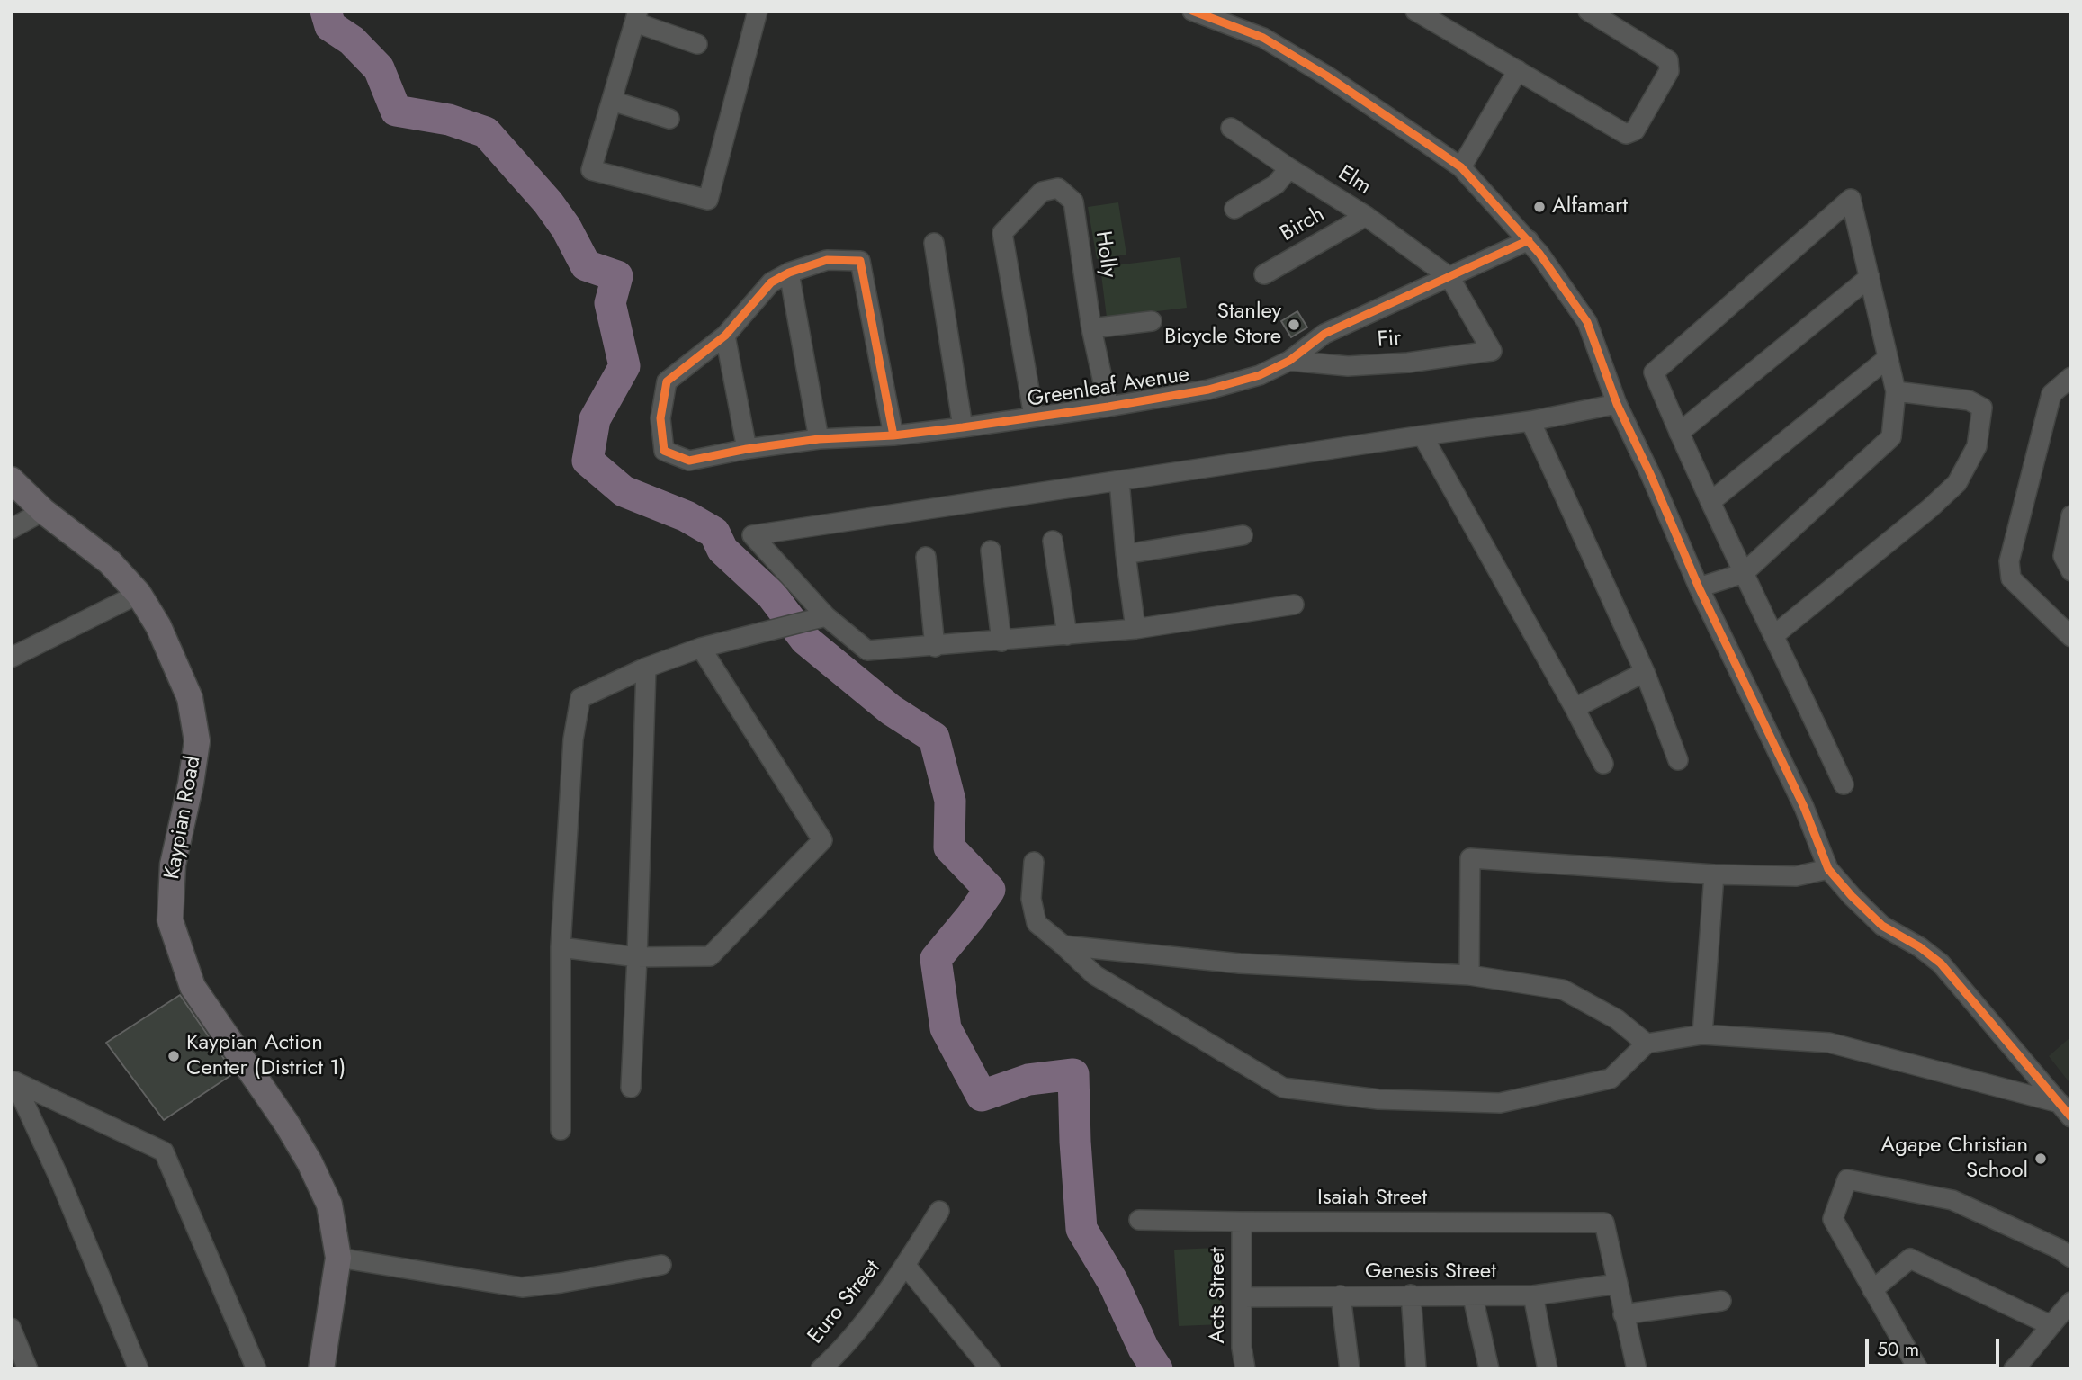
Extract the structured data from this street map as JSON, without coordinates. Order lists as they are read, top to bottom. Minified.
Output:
{"streets":{"main road":["Kaypian Road"],"street":["Elm","Birch","Holly","Fir","Greenleaf Avenue","Isaiah Street","Genesis Street","Acts Street","Euro Street"]},"crossings":[["Elm","Birch"],["Elm","Fir"],["Elm","Greenleaf Avenue"],["Holly","Greenleaf Avenue"],["Fir","Greenleaf Avenue"],["Isaiah Street","Genesis Street"],["Isaiah Street","Acts Street"],["Genesis Street","Acts Street"]],"places":["Alfamart","Stanley Bicycle Store","Kaypian Action Center (District 1)","Agape Christian School"],"scale_bar":"50 m"}
